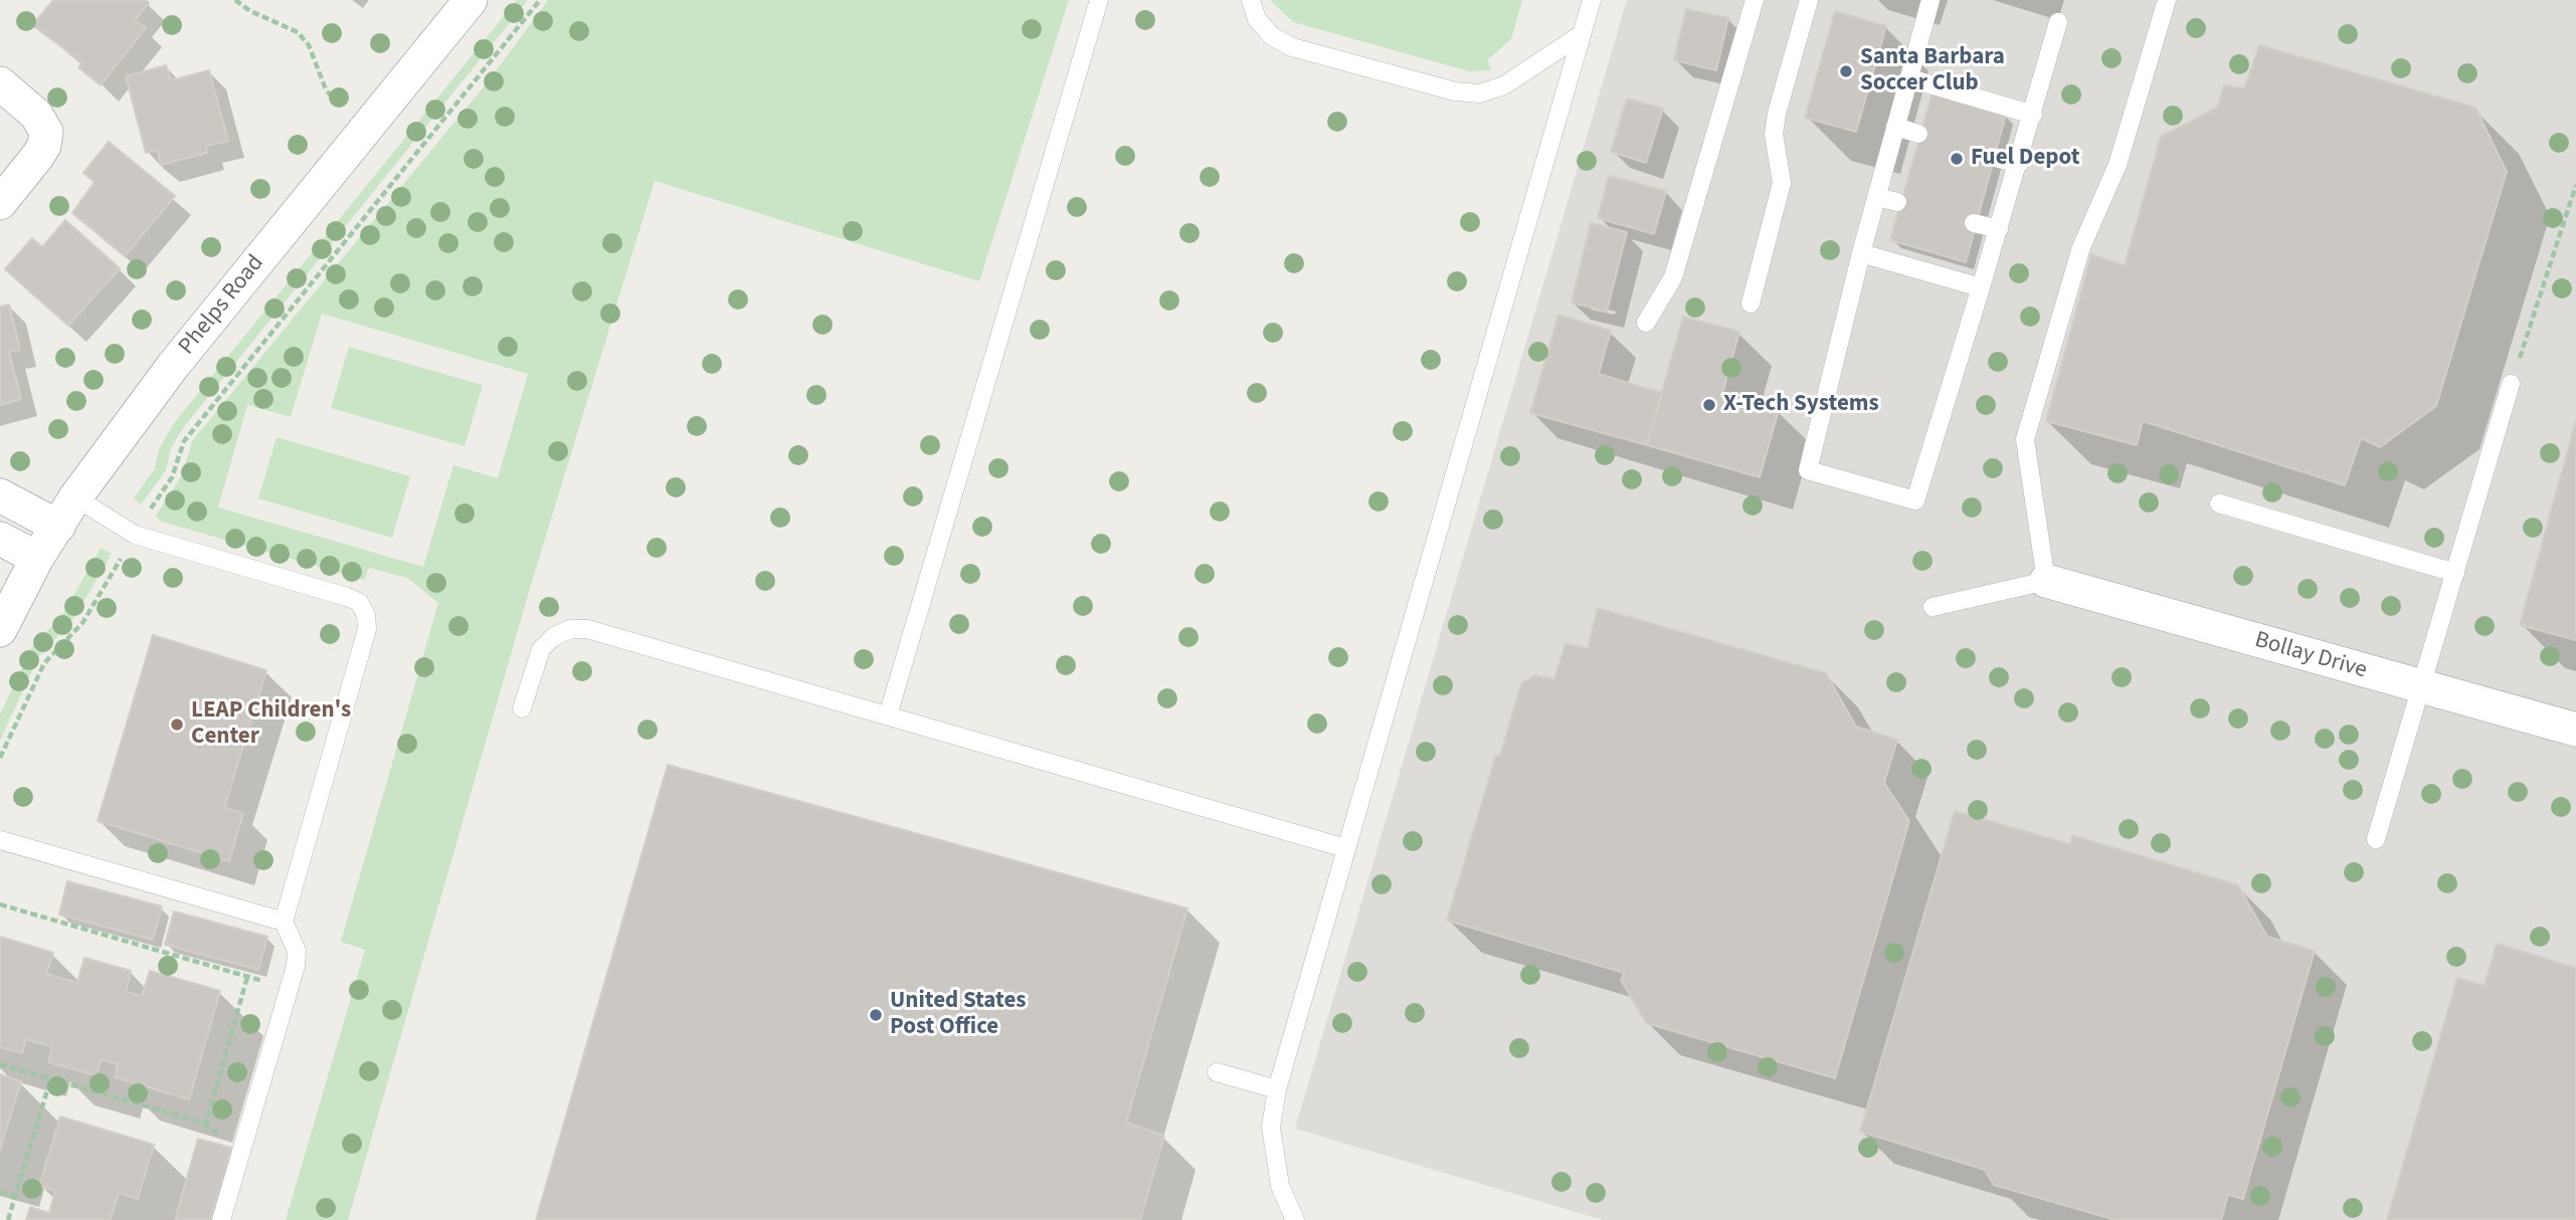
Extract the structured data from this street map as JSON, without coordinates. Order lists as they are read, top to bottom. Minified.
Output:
{"streets":{"street":["Phelps Road","Bollay Drive"]},"places":["Santa Barbara Soccer Club","Fuel Depot","X-Tech Systems","LEAP Children's Center","United States Post Office"]}
